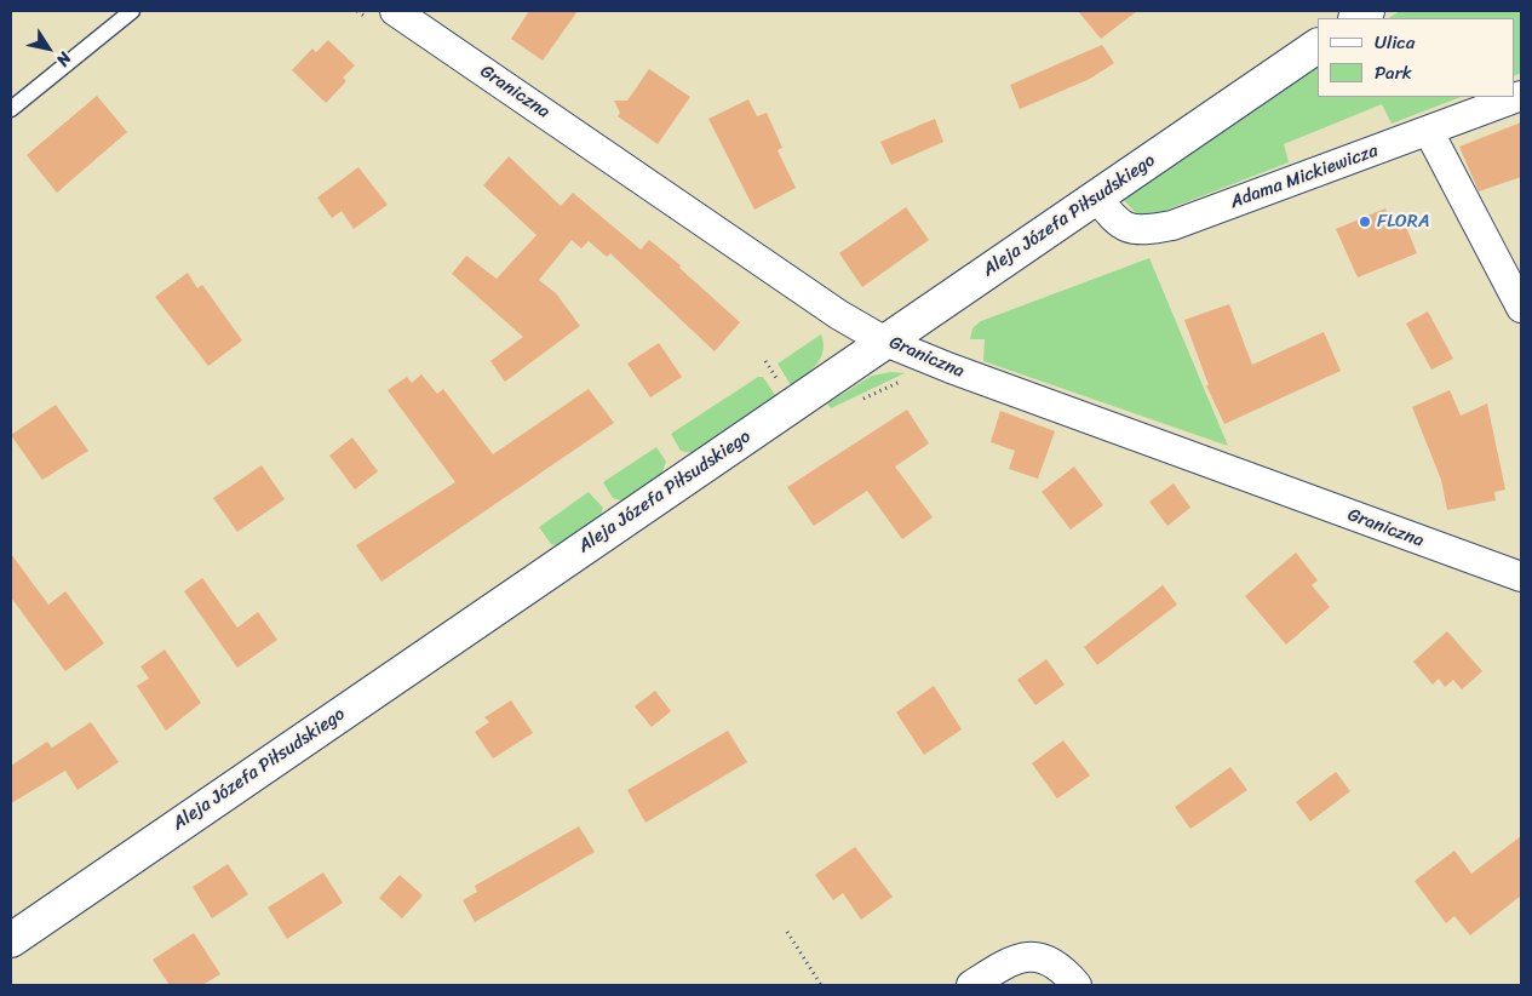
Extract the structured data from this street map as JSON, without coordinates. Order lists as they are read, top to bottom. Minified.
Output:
{"streets":{"main road":["Aleja Józefa Piłsudskiego"],"street":["Graniczna","Adama Mickiewicza"]},"crossings":[["Graniczna","Aleja Józefa Piłsudskiego"],["Adama Mickiewicza","Aleja Józefa Piłsudskiego"]],"places":["FLORA"],"legend":["Ulica","Park"],"north":"bottom right"}
